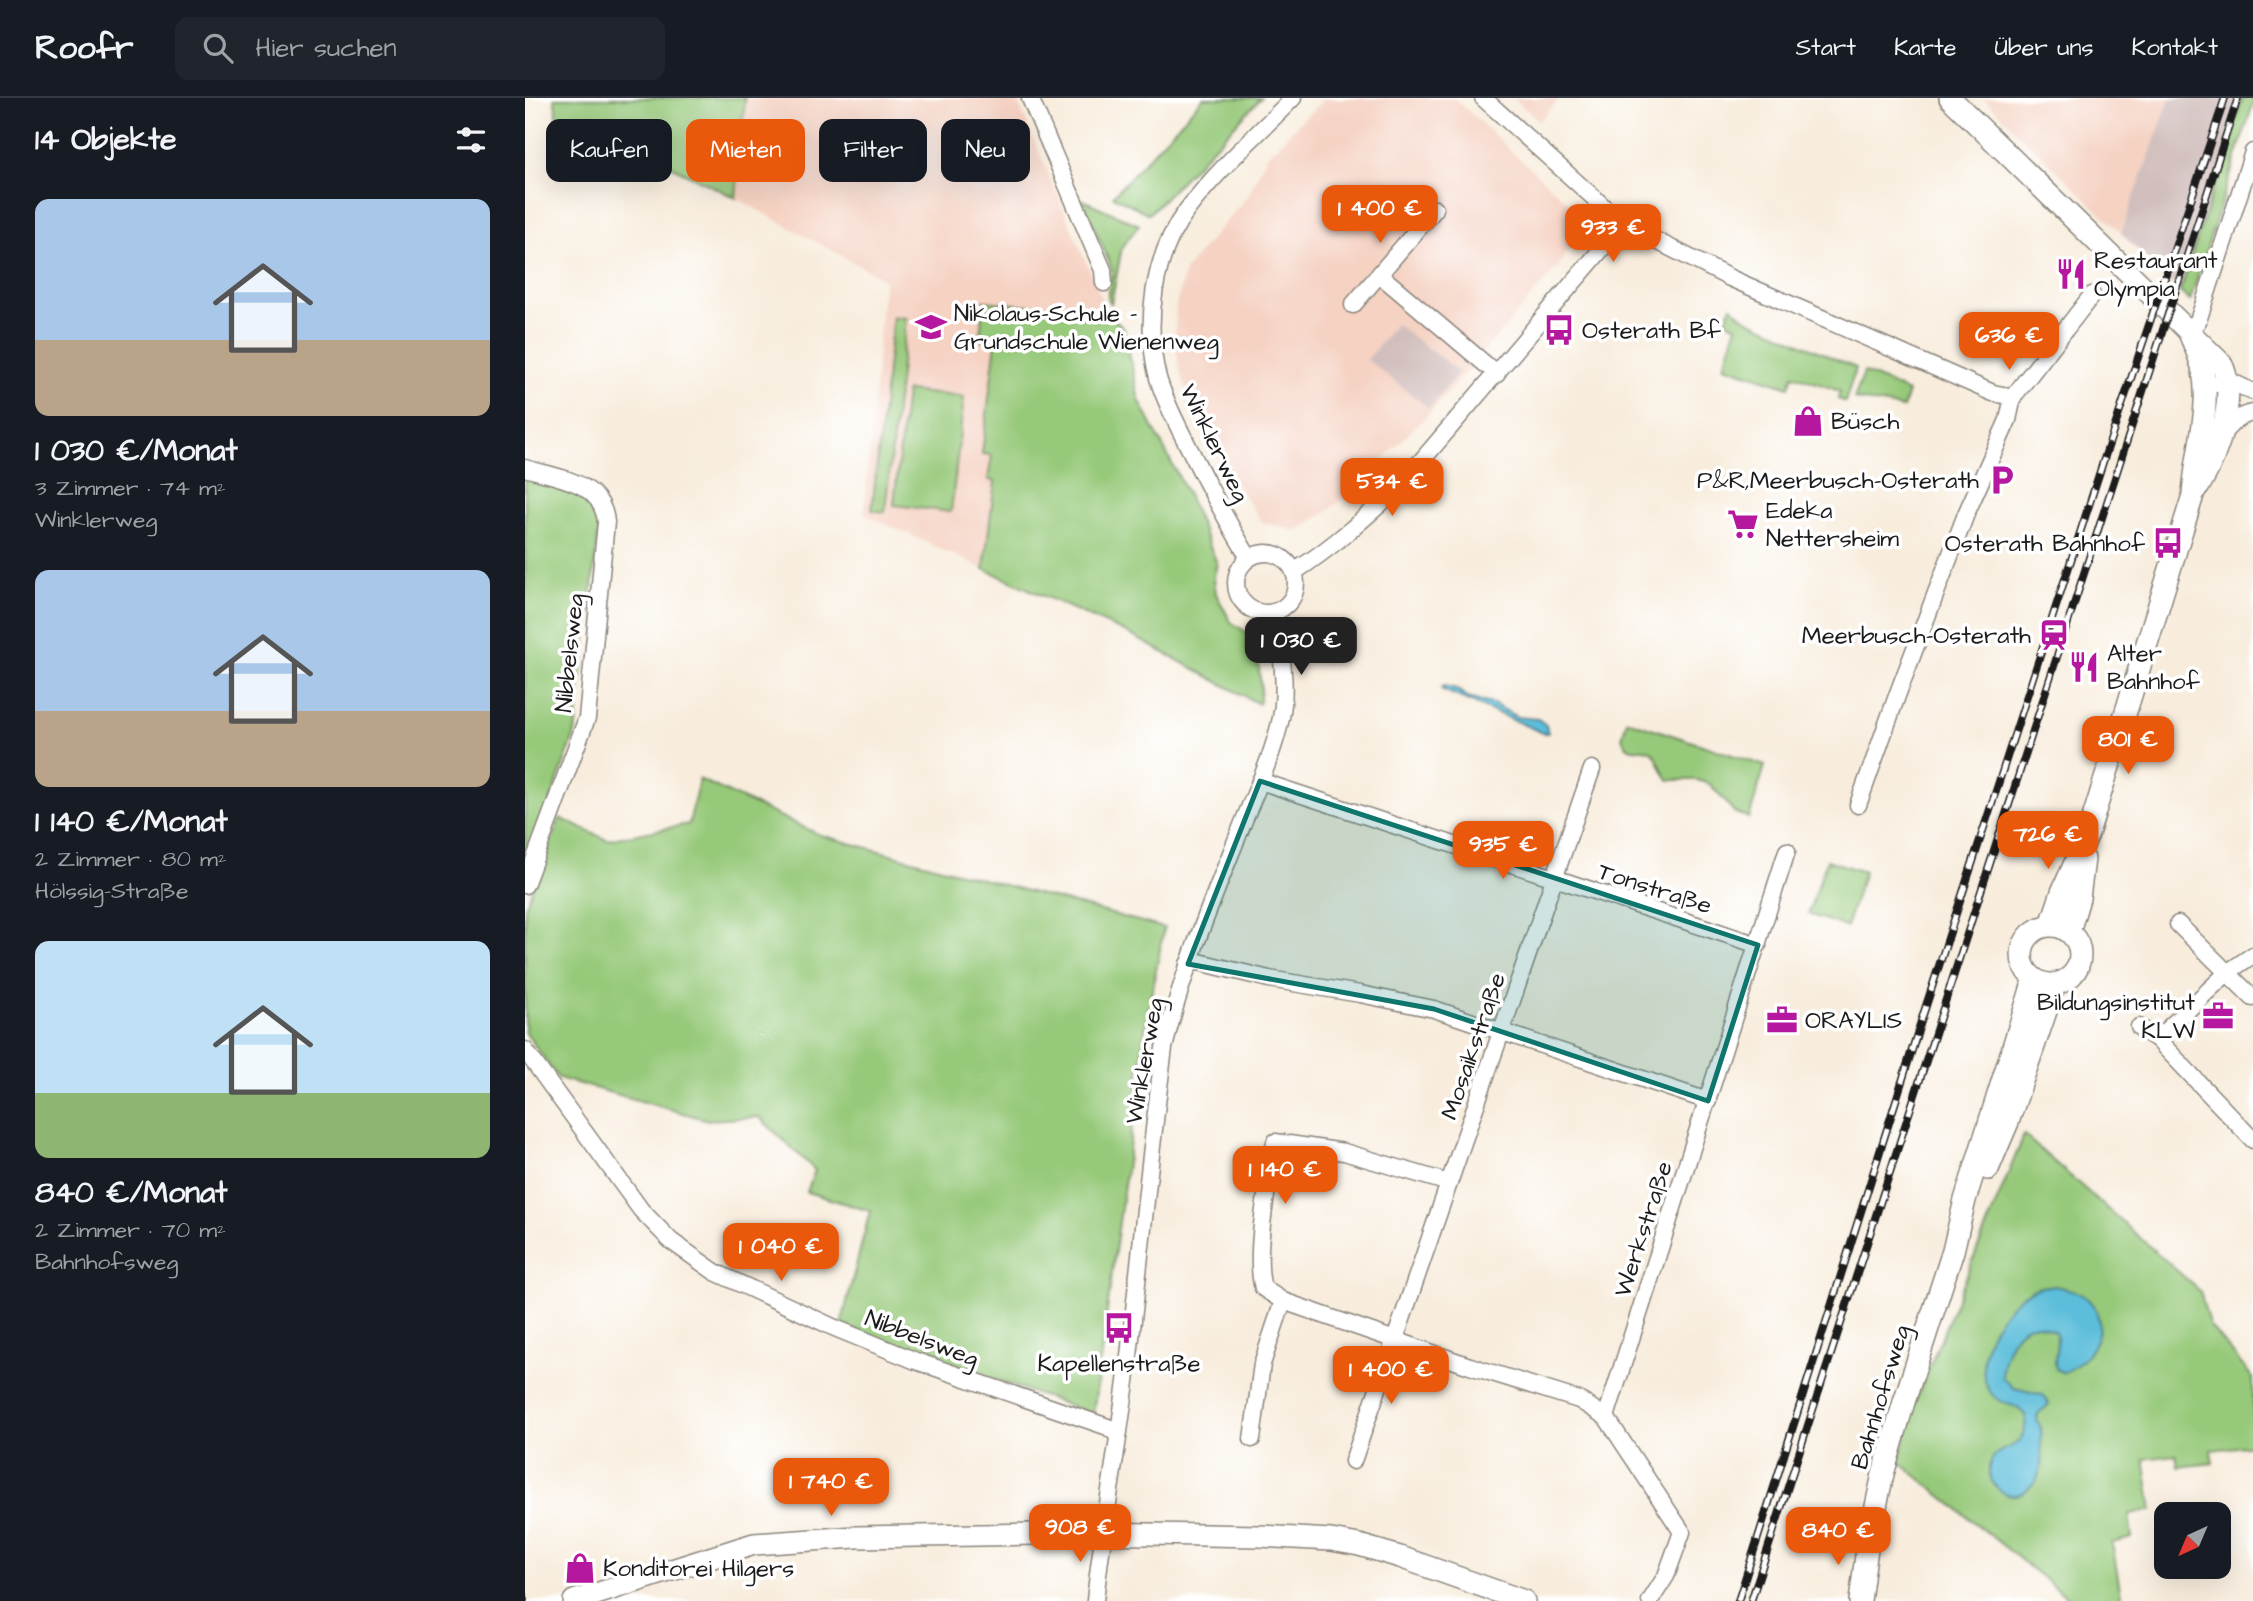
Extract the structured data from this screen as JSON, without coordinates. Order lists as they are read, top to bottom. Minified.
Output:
{"streets":{"main road":["Bahnhofsweg"],"street":["Winklerweg","Nibbelsweg","Tonstraße","Mosaikstraße","Werkstraße"]},"crossings":[["Winklerweg","Nibbelsweg"],["Winklerweg","Tonstraße"],["Tonstraße","Mosaikstraße"],["Tonstraße","Werkstraße"]],"places":{"restaurant":["Restaurant Olympia","Alter Bahnhof"],"school or university":["Nikolaus-Schule - Grundschule Wienenweg"],"bus stop":["Osterath Bf","Osterath Bahnhof","Kapellenstraße"],"shop":["Büsch","Konditorei Hilgers"],"parking":["P&R,Meerbusch-Osterath"],"supermarket":["Edeka Nettersheim"],"station":["Meerbusch-Osterath"],"office":["Bildungsinstitut KLW","ORAYLIS"]},"north":"bottom left","page":{"header":"Roofr","search":"Hier suchen","nav":["Start","Karte","Über uns","Kontakt"],"heading":"14 Objekte","chip":["Kaufen","Mieten","Filter","Neu"],"list":[{"name":"1 030 €/Monat","note":"3 Zimmer · 74 m² · Winklerweg"},{"name":"1 140 €/Monat","note":"2 Zimmer · 80 m² · Hölssig-Straße"},{"name":"840 €/Monat","note":"2 Zimmer · 70 m² · Bahnhofsweg"}],"price":["1 400 €","933 €","636 €","534 €","1 030 €","801 €","726 €","935 €","1 140 €","1 040 €","1 400 €","1 740 €","908 €","840 €"]}}
